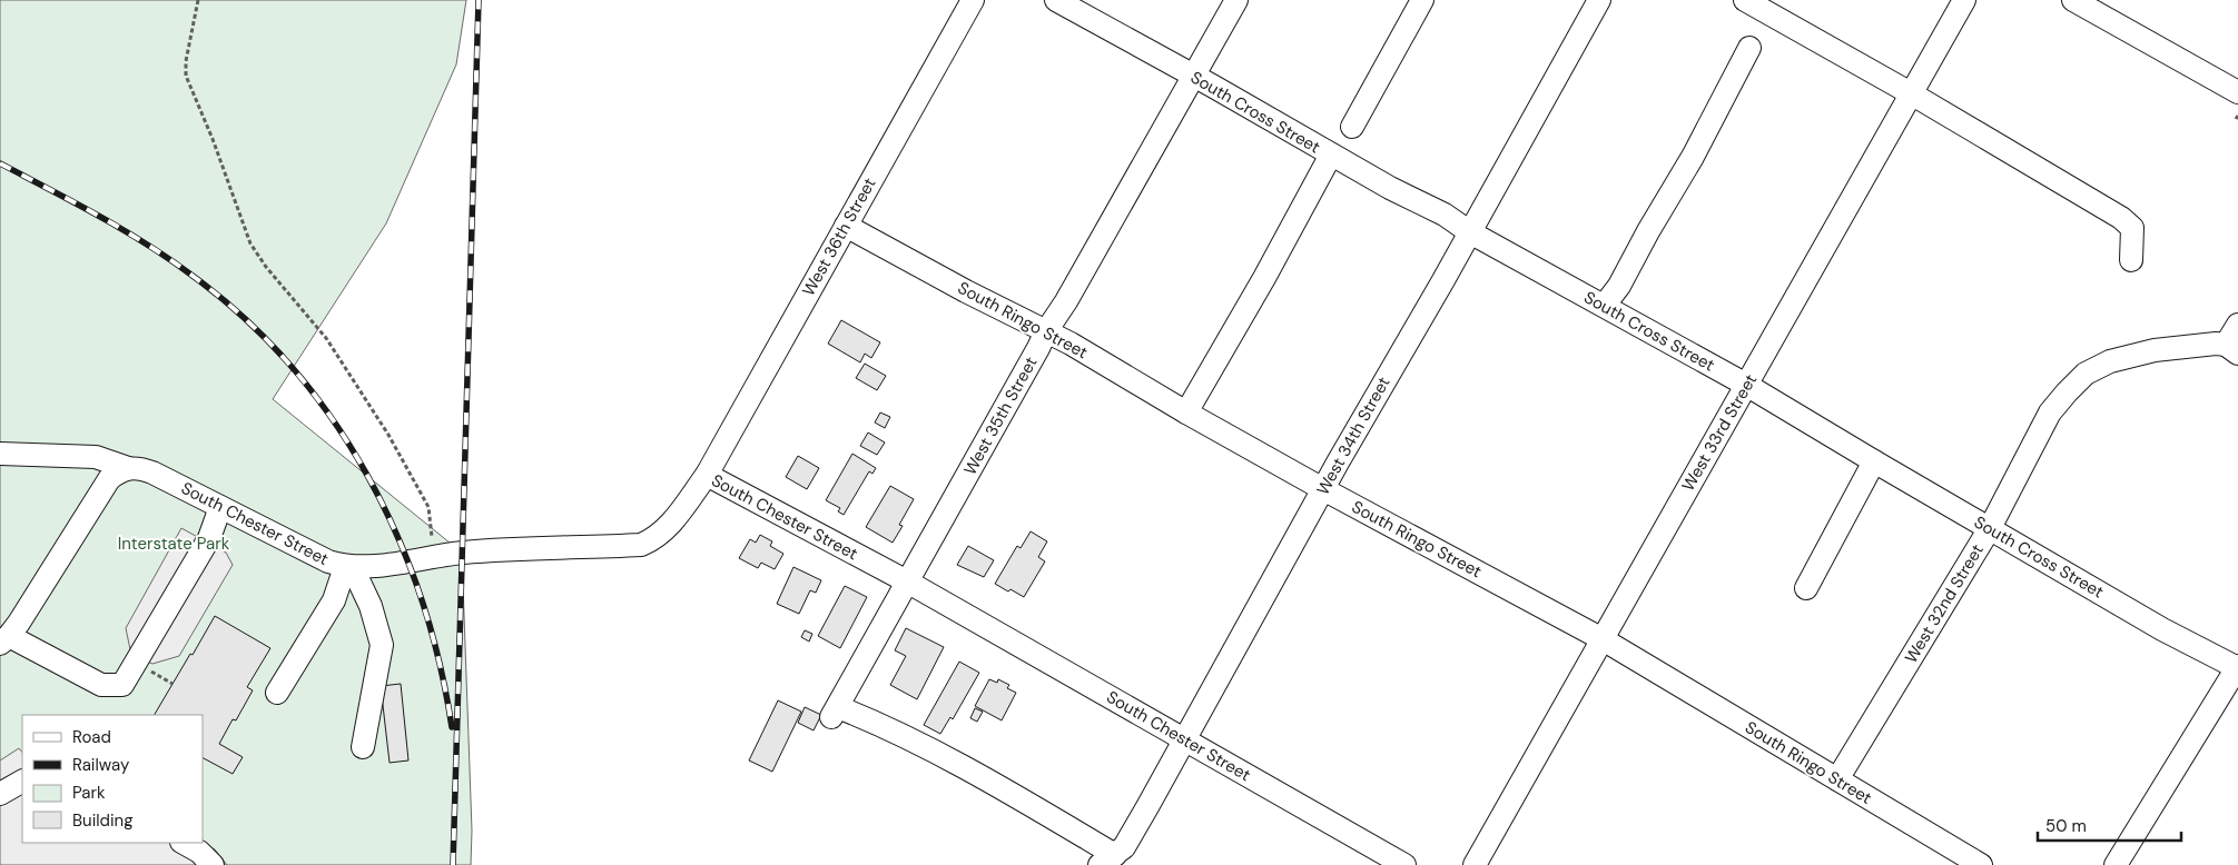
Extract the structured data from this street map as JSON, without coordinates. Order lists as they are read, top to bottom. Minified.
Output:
{"streets":{"street":["South Cross Street","West 36th Street","South Ringo Street","West 35th Street","West 33rd Street","West 34th Street","South Chester Street","West 32nd Street"]},"crossings":[["South Cross Street","West 35th Street"],["South Cross Street","West 33rd Street"],["South Cross Street","West 34th Street"],["South Cross Street","West 32nd Street"],["West 36th Street","South Ringo Street"],["West 36th Street","South Chester Street"],["South Ringo Street","West 35th Street"],["South Ringo Street","West 33rd Street"],["South Ringo Street","West 34th Street"],["South Ringo Street","West 32nd Street"],["West 35th Street","West 34th Street"],["West 35th Street","South Chester Street"],["West 34th Street","South Chester Street"]],"parks":["Interstate Park"],"legend":["Road","Railway","Park","Building"],"scale_bar":"50 m"}
